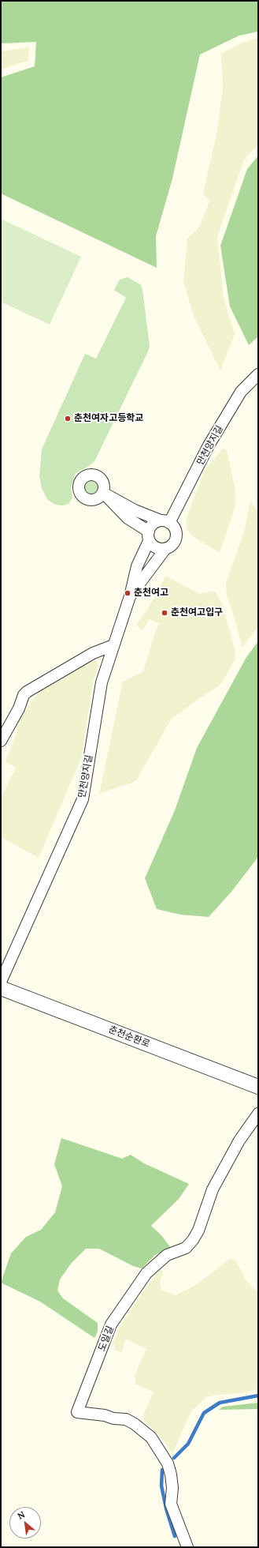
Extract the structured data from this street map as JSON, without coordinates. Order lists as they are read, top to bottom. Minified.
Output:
{"streets":{"street":["만천양지길","춘천순환로","도일길"]},"places":["춘천여자고등학교","춘천여고","춘천여고입구"],"north":"top left"}
